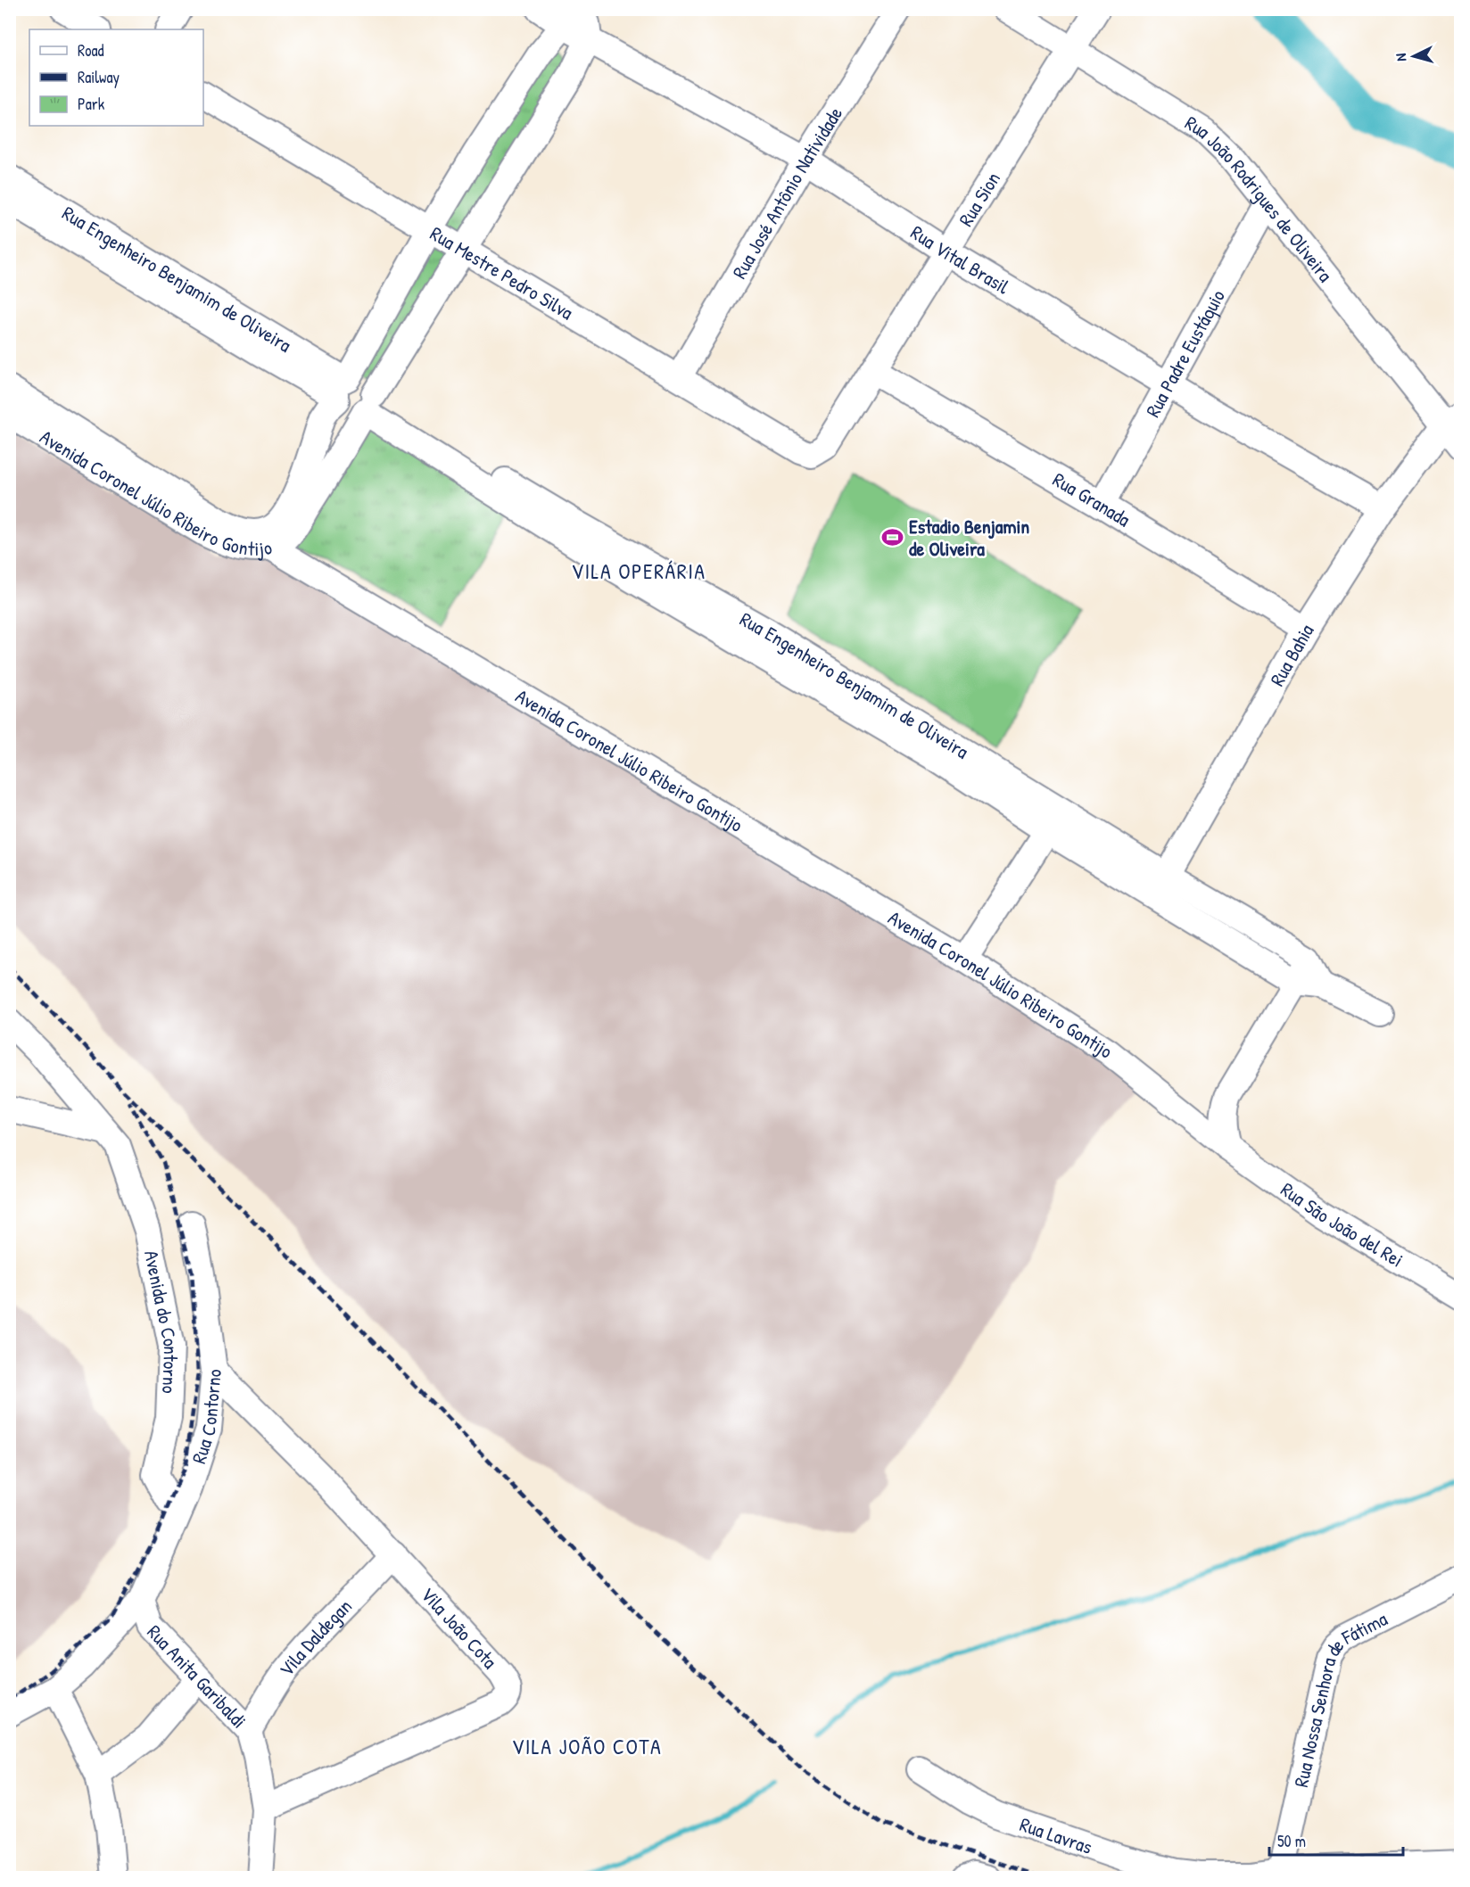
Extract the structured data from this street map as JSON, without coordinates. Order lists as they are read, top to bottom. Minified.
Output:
{"streets":{"street":["Rua José Antônio Natividade","Rua Sion","Rua João Rodrigues de Oliveira","Rua Vital Brasil","Rua Mestre Pedro Silva","Rua Engenheiro Benjamim de Oliveira","Rua Padre Eustáquio","Avenida Coronel Júlio Ribeiro Gontijo","Rua Granada","Rua Bahia","Rua São João del Rei","Avenida do Contorno","Rua Contorno","Vila João Cota","Vila Daldegan","Rua Anita Garibaldi","Rua Nossa Senhora de Fátima","Rua Lavras"]},"crossings":[["Rua José Antônio Natividade","Rua Vital Brasil"],["Rua José Antônio Natividade","Rua Mestre Pedro Silva"],["Rua Sion","Rua João Rodrigues de Oliveira"],["Rua Sion","Rua Vital Brasil"],["Rua Sion","Rua Mestre Pedro Silva"],["Rua Sion","Rua Granada"],["Rua João Rodrigues de Oliveira","Rua Padre Eustáquio"],["Rua João Rodrigues de Oliveira","Rua Bahia"],["Rua Vital Brasil","Rua Padre Eustáquio"],["Rua Vital Brasil","Rua Bahia"],["Rua Engenheiro Benjamim de Oliveira","Rua Bahia"],["Rua Padre Eustáquio","Rua Granada"],["Avenida Coronel Júlio Ribeiro Gontijo","Rua São João del Rei"],["Rua Granada","Rua Bahia"],["Avenida do Contorno","Rua Contorno"],["Rua Contorno","Vila João Cota"],["Rua Contorno","Rua Anita Garibaldi"],["Vila João Cota","Vila Daldegan"],["Vila João Cota","Rua Anita Garibaldi"],["Vila Daldegan","Rua Anita Garibaldi"],["Rua Nossa Senhora de Fátima","Rua Lavras"]],"districts":["VILA OPERÁRIA","VILA JOÃO COTA"],"places":{"sports":["Estadio Benjamin de Oliveira"]},"legend":["Road","Railway","Park"],"scale_bar":"50 m","north":"left"}
